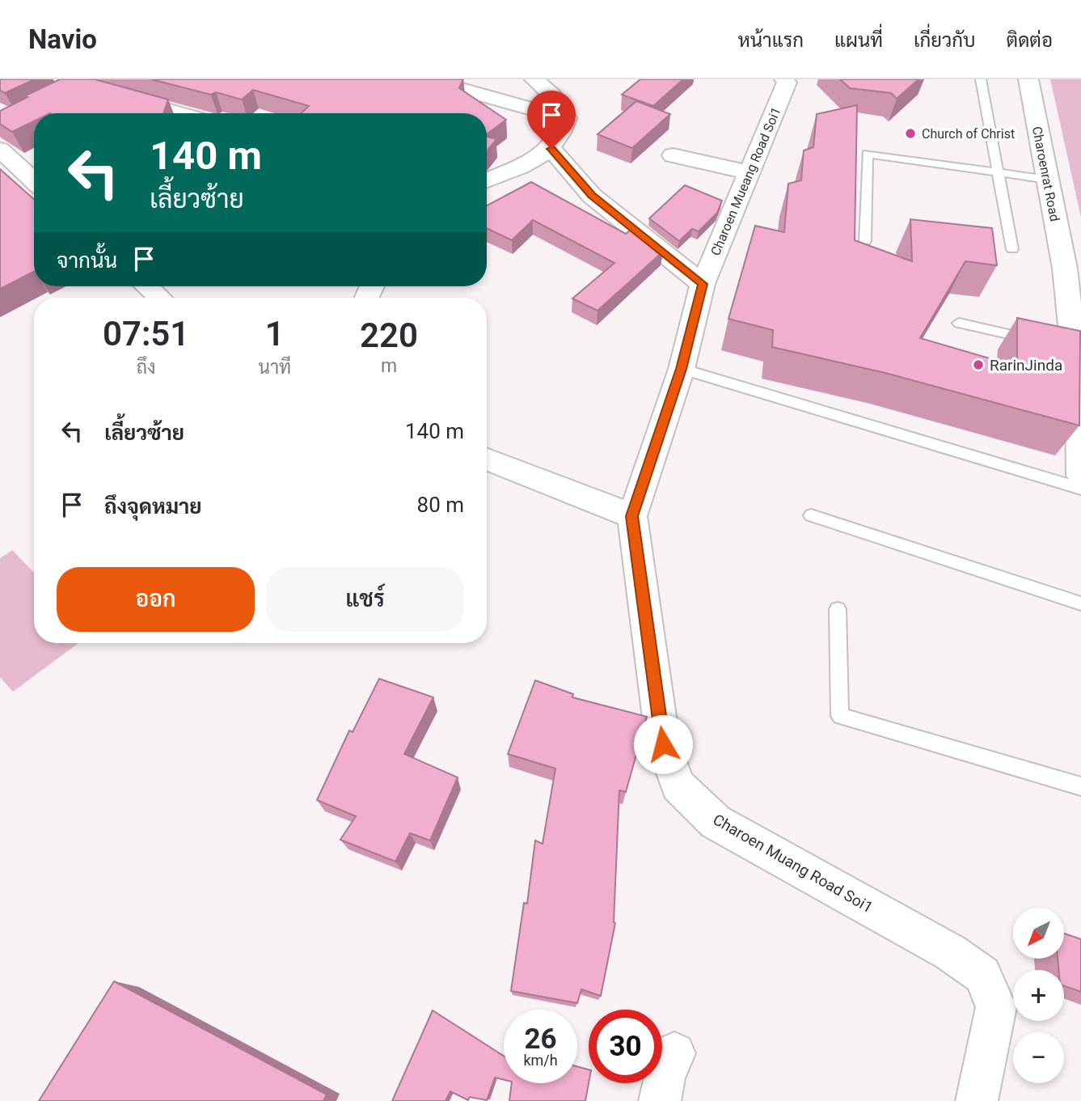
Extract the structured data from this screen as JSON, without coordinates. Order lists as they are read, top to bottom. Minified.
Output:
{"streets":{"street":["Charoenrat Road","Charoen Mueang Road Soi1","Charoen Muang Road Soi1"]},"crossings":[["Charoen Mueang Road Soi1","Charoen Muang Road Soi1"]],"places":["Church of Christ","RarinJinda"],"north":"bottom left","page":{"header":"Navio","nav":["หน้าแรก","แผนที่","เกี่ยวกับ","ติดต่อ"],"turn":["140 m","เลี้ยวซ้าย"],"then":"จากนั้น","eta":["07:51","ถึง","1","นาที","220","m"],"list":[{"name":"เลี้ยวซ้าย","value":"140 m"},{"name":"ถึงจุดหมาย","value":"80 m"}],"buttons":["ออก","แชร์"],"map_buttons":["+","−"],"speed":"26 km/h","limit":"30"}}
